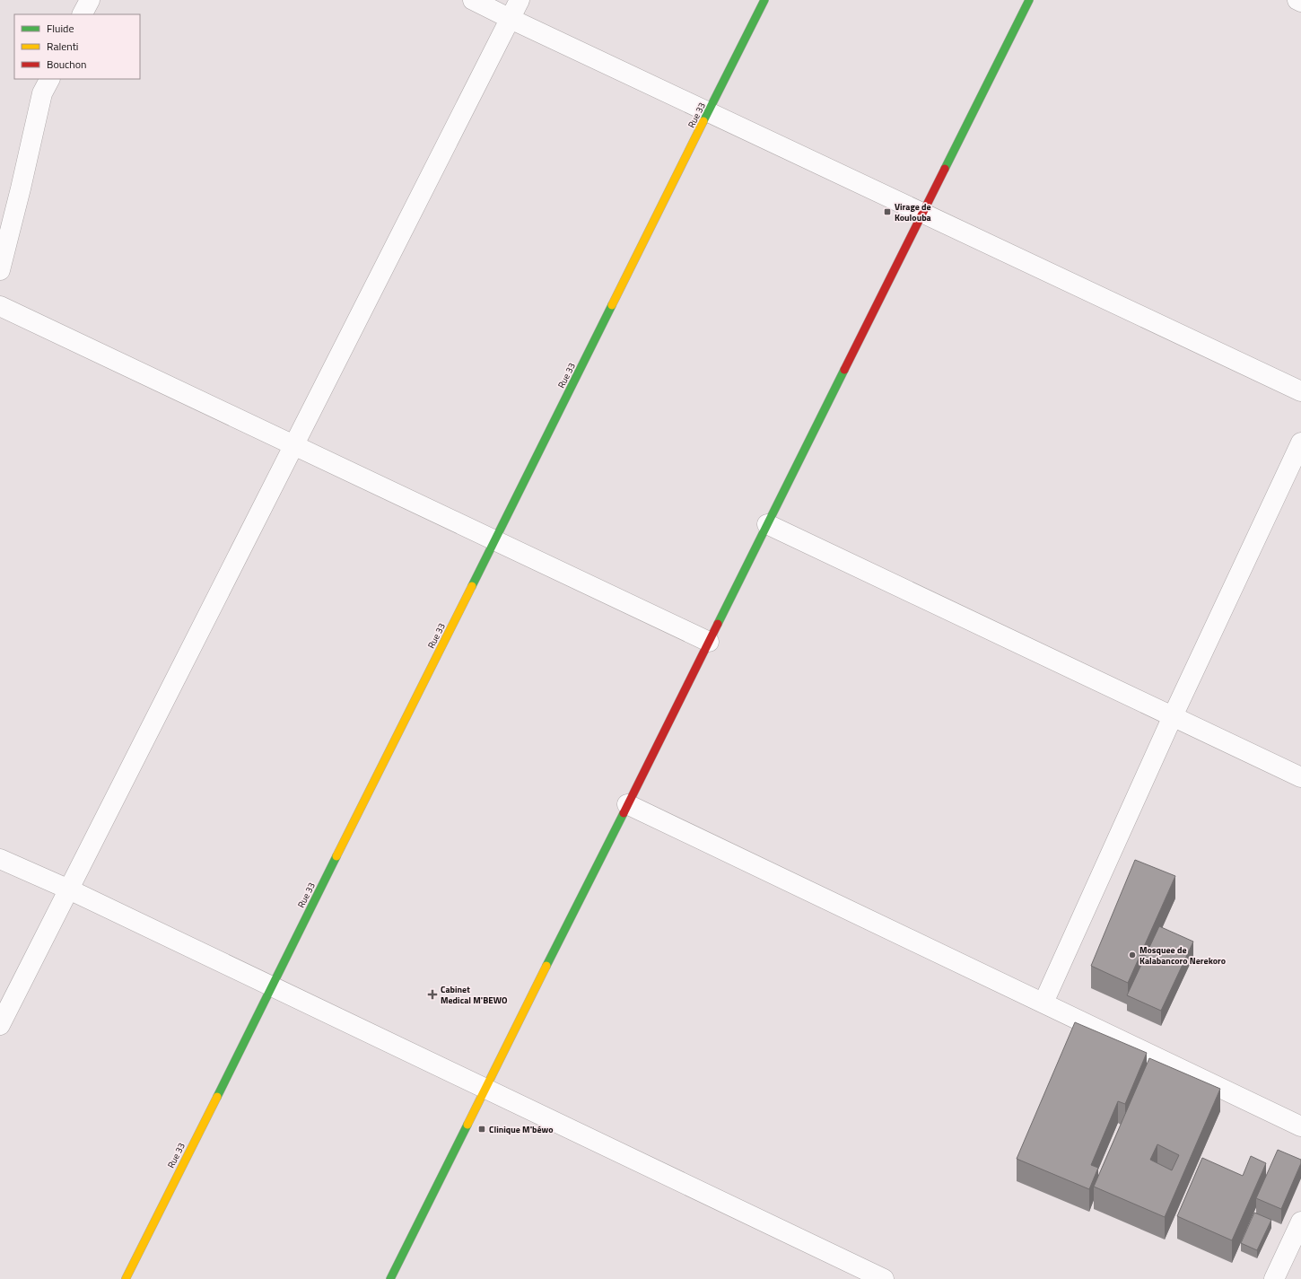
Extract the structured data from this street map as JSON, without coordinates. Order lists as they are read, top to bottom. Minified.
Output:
{"streets":{"street":["Rue 33"]},"places":{"transit":["Virage de Koulouba","Clinique M'béwo"],"other":["Mosquee de Kalabancoro Nerekoro"],"health":["Cabinet Medical M'BEWO"]},"legend":["Fluide","Ralenti","Bouchon"]}
